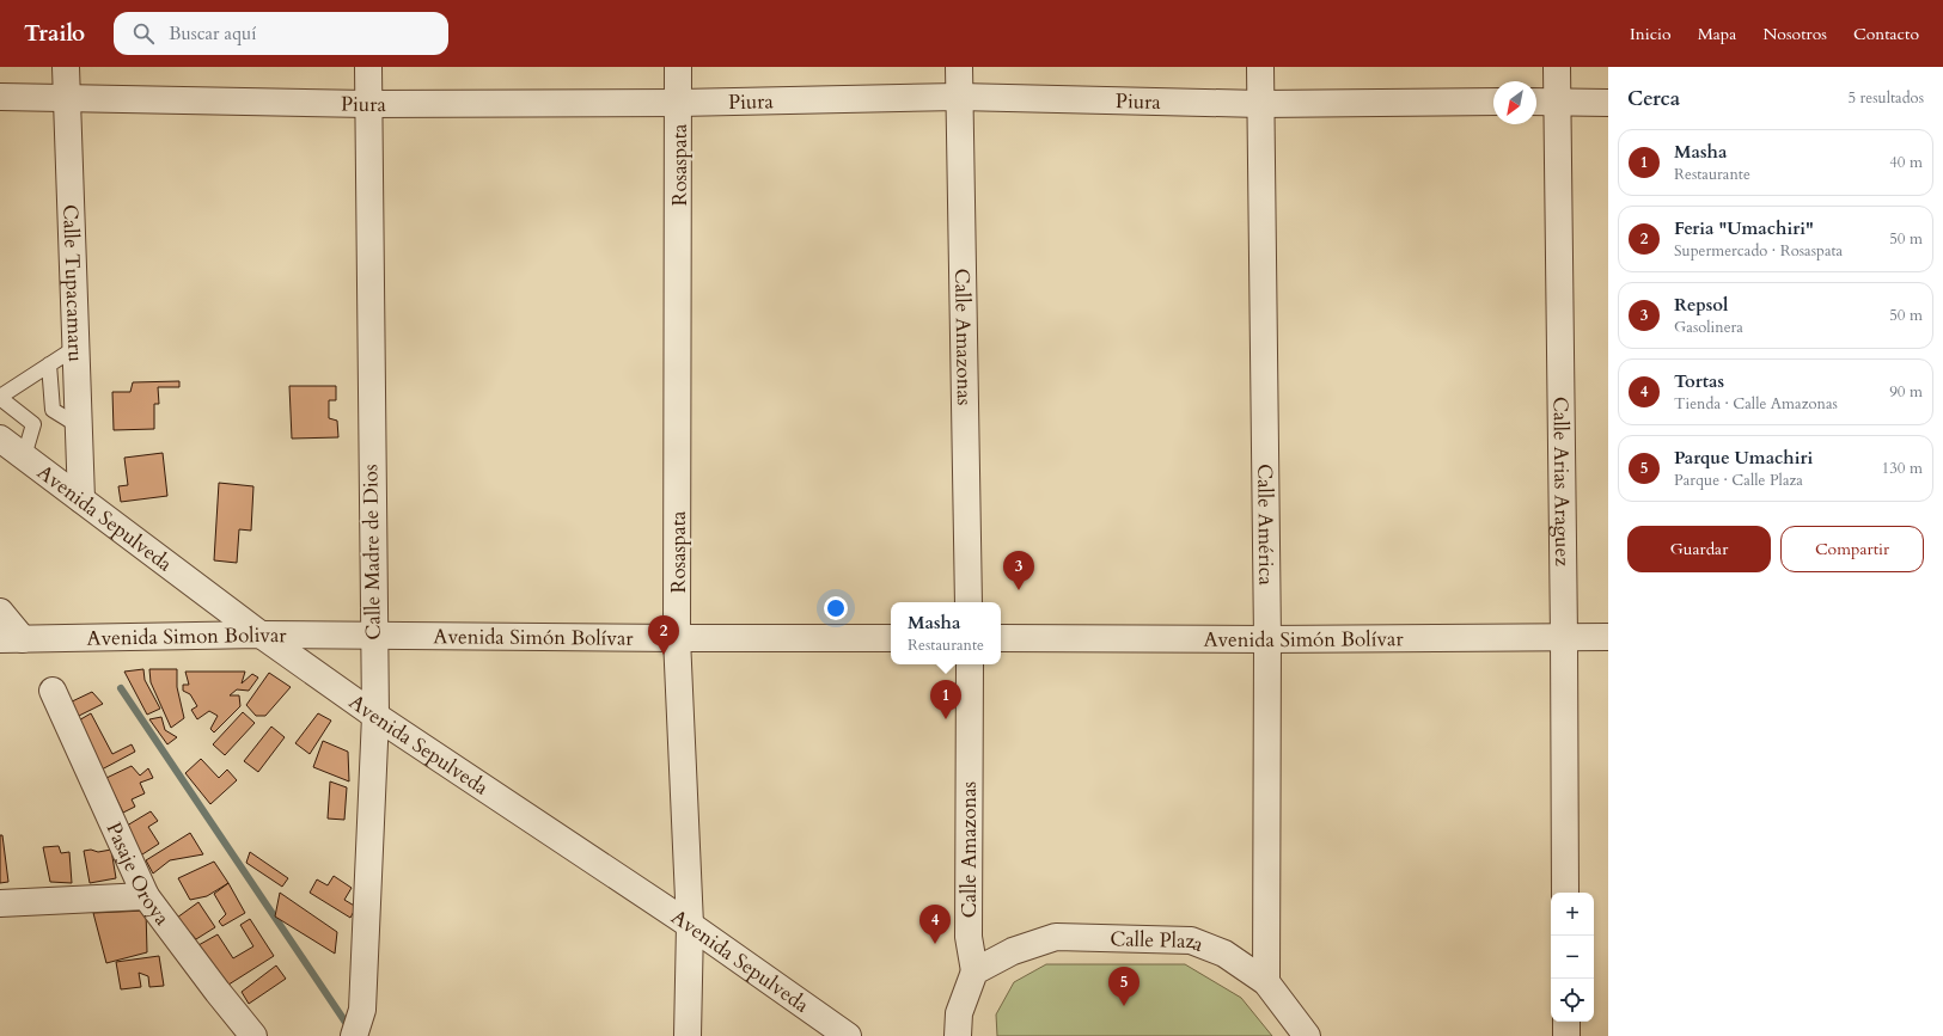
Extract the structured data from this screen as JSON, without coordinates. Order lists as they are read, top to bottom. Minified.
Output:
{"streets":{"street":["Piura","Rosaspata","Calle Tupacamaru","Calle Amazonas","Calle Arias Araguez","Avenida Sepulveda","Calle América","Calle Madre de Dios","Avenida Simon Bolivar","Avenida Simón Bolívar","Pasaje Oroya","Calle Plaza"]},"crossings":[["Piura","Rosaspata"],["Piura","Calle Tupacamaru"],["Piura","Calle Amazonas"],["Piura","Calle América"],["Piura","Calle Madre de Dios"],["Rosaspata","Avenida Sepulveda"],["Rosaspata","Avenida Simón Bolívar"],["Calle Tupacamaru","Avenida Sepulveda"],["Calle Amazonas","Calle Plaza"],["Calle Arias Araguez","Avenida Simón Bolívar"],["Avenida Sepulveda","Calle Madre de Dios"],["Avenida Sepulveda","Avenida Simon Bolivar"],["Calle América","Avenida Simón Bolívar"],["Calle América","Calle Plaza"],["Calle Madre de Dios","Avenida Simon Bolivar"],["Calle Madre de Dios","Avenida Simón Bolívar"],["Avenida Simon Bolivar","Avenida Simón Bolívar"]],"north":"bottom left","page":{"header":"Trailo","search":"Buscar aquí","nav":["Inicio","Mapa","Nosotros","Contacto"],"heading":["Cerca","5 resultados"],"list":[{"mark":"1","name":"Masha","note":"Restaurante","value":"40 m"},{"mark":"2","name":"Feria \"Umachiri\"","note":"Supermercado · Rosaspata","value":"50 m"},{"mark":"3","name":"Repsol","note":"Gasolinera","value":"50 m"},{"mark":"4","name":"Tortas","note":"Tienda · Calle Amazonas","value":"90 m"},{"mark":"5","name":"Parque Umachiri","note":"Parque · Calle Plaza","value":"130 m"}],"buttons":["Guardar","Compartir"],"pins":["3","2","1","4","5"],"popup":["Masha","Restaurante"],"map_buttons":["+","−"]}}
